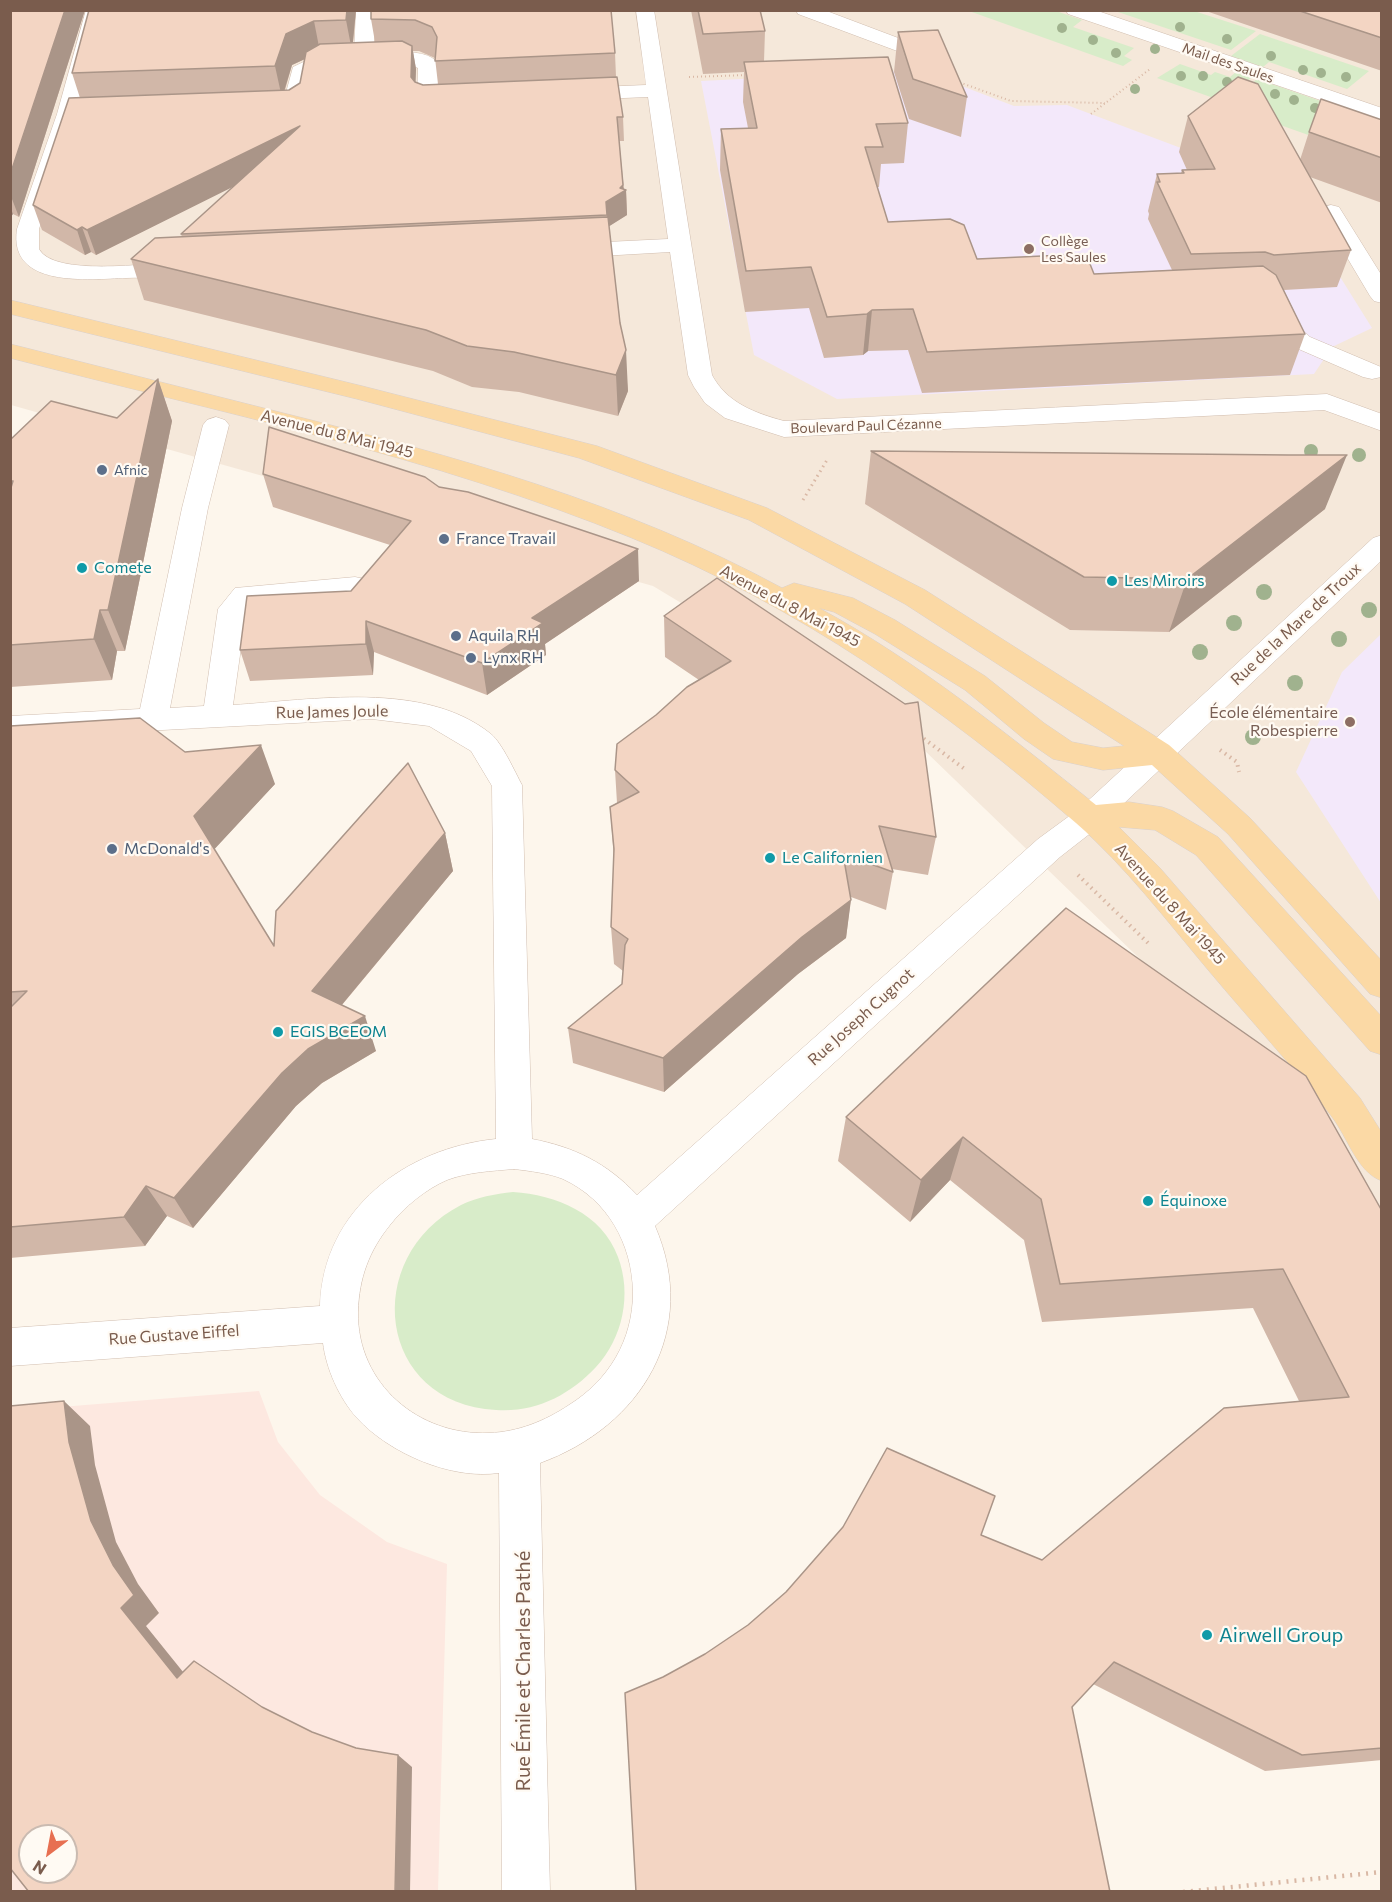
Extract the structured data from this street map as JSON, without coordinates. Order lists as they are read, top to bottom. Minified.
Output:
{"streets":{"main road":["Avenue du 8 Mai 1945"],"street":["Mail des Saules","Boulevard Paul Cézanne","Rue de la Mare de Troux","Rue James Joule","Rue Joseph Cugnot","Rue Gustave Eiffel","Rue Émile et Charles Pathé"]},"crossings":[["Avenue du 8 Mai 1945","Rue de la Mare de Troux"],["Avenue du 8 Mai 1945","Rue Joseph Cugnot"],["Rue de la Mare de Troux","Rue Joseph Cugnot"]],"places":["Collège Les Saules","Afnic","France Travail","Comete","Les Miroirs","Aquila RH","Lynx RH","École élémentaire Robespierre","McDonald's","Le Californien","EGIS BCEOM","Équinoxe","Airwell Group"],"north":"bottom left"}
